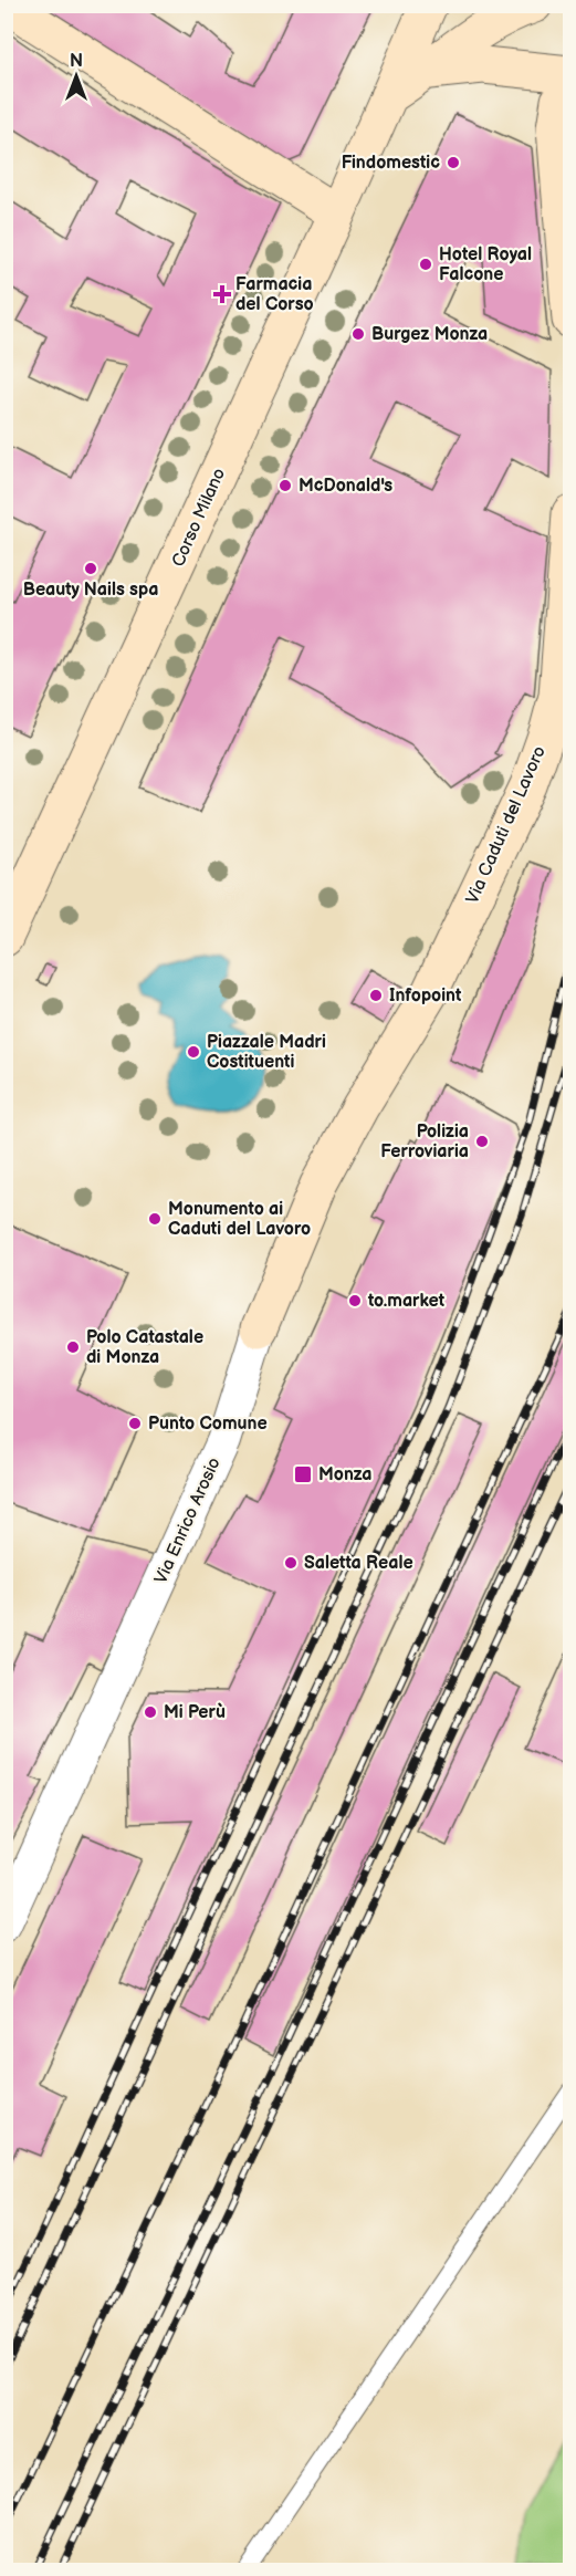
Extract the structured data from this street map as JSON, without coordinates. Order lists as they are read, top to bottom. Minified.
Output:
{"streets":{"street":["Corso Milano","Via Caduti del Lavoro","Via Enrico Arosio"]},"crossings":[["Via Caduti del Lavoro","Via Enrico Arosio"]],"places":{"other":["Findomestic","Hotel Royal Falcone","Burgez Monza","McDonald's","Beauty Nails spa","Infopoint","Piazzale Madri Costituenti","Polizia Ferroviaria","Monumento ai Caduti del Lavoro","to.market","Polo Catastale di Monza","Punto Comune","Saletta Reale","Mi Perù"],"health":["Farmacia del Corso"],"transit":["Monza"]},"north":"top"}
